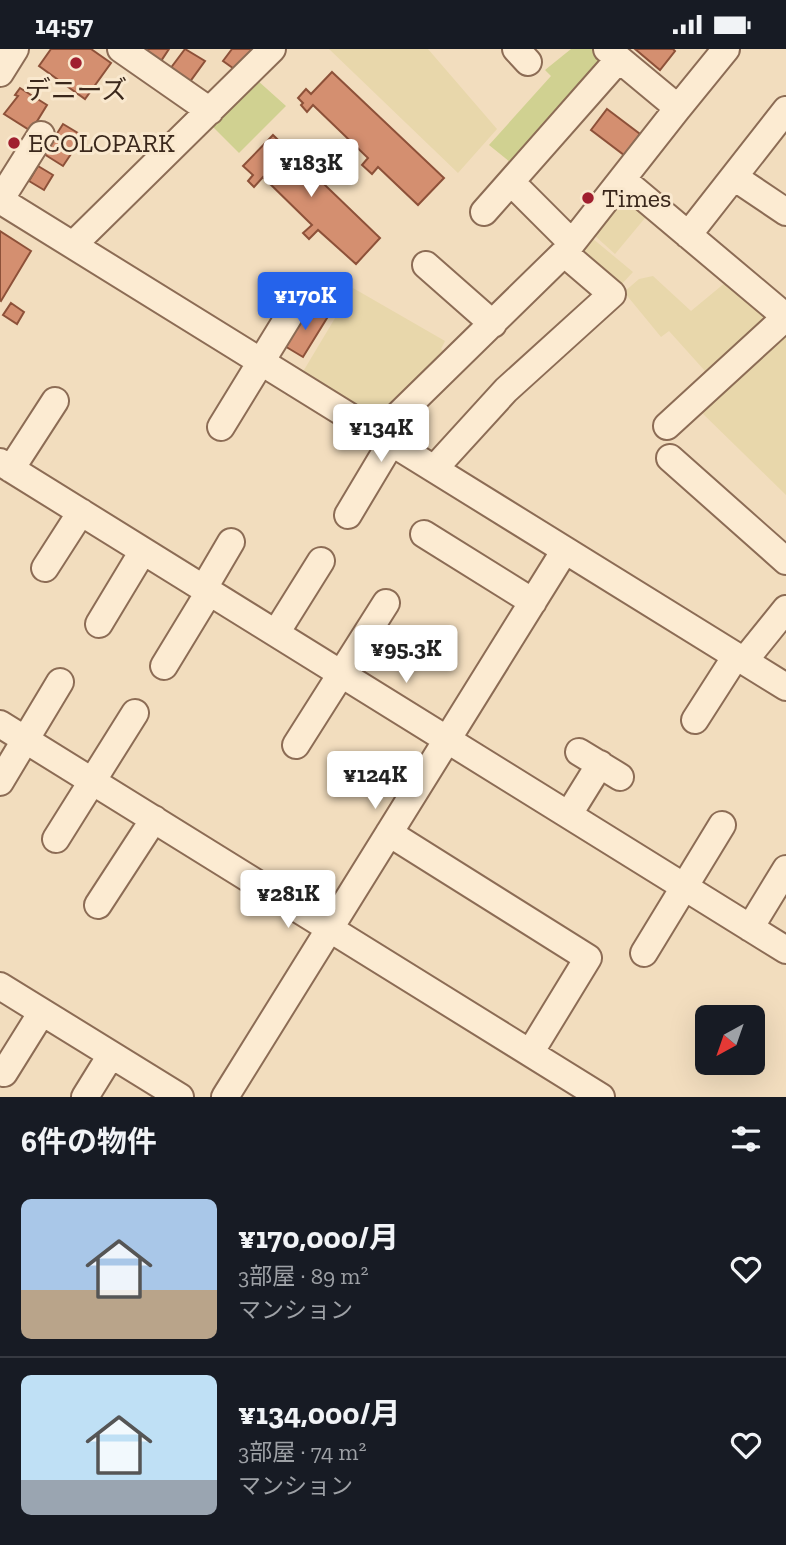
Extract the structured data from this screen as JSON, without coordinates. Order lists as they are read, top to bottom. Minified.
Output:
{"places":["デニーズ","ECOLOPARK","Times"],"north":"bottom left","page":{"status":"14:57","price":["¥183K","¥170K","¥134K","¥95.3K","¥124K","¥281K"],"heading":"6件の物件","list":[{"name":"¥170,000/月","note":"3部屋 · 89 m² · マンション"},{"name":"¥134,000/月","note":"3部屋 · 74 m² · マンション"}]}}
